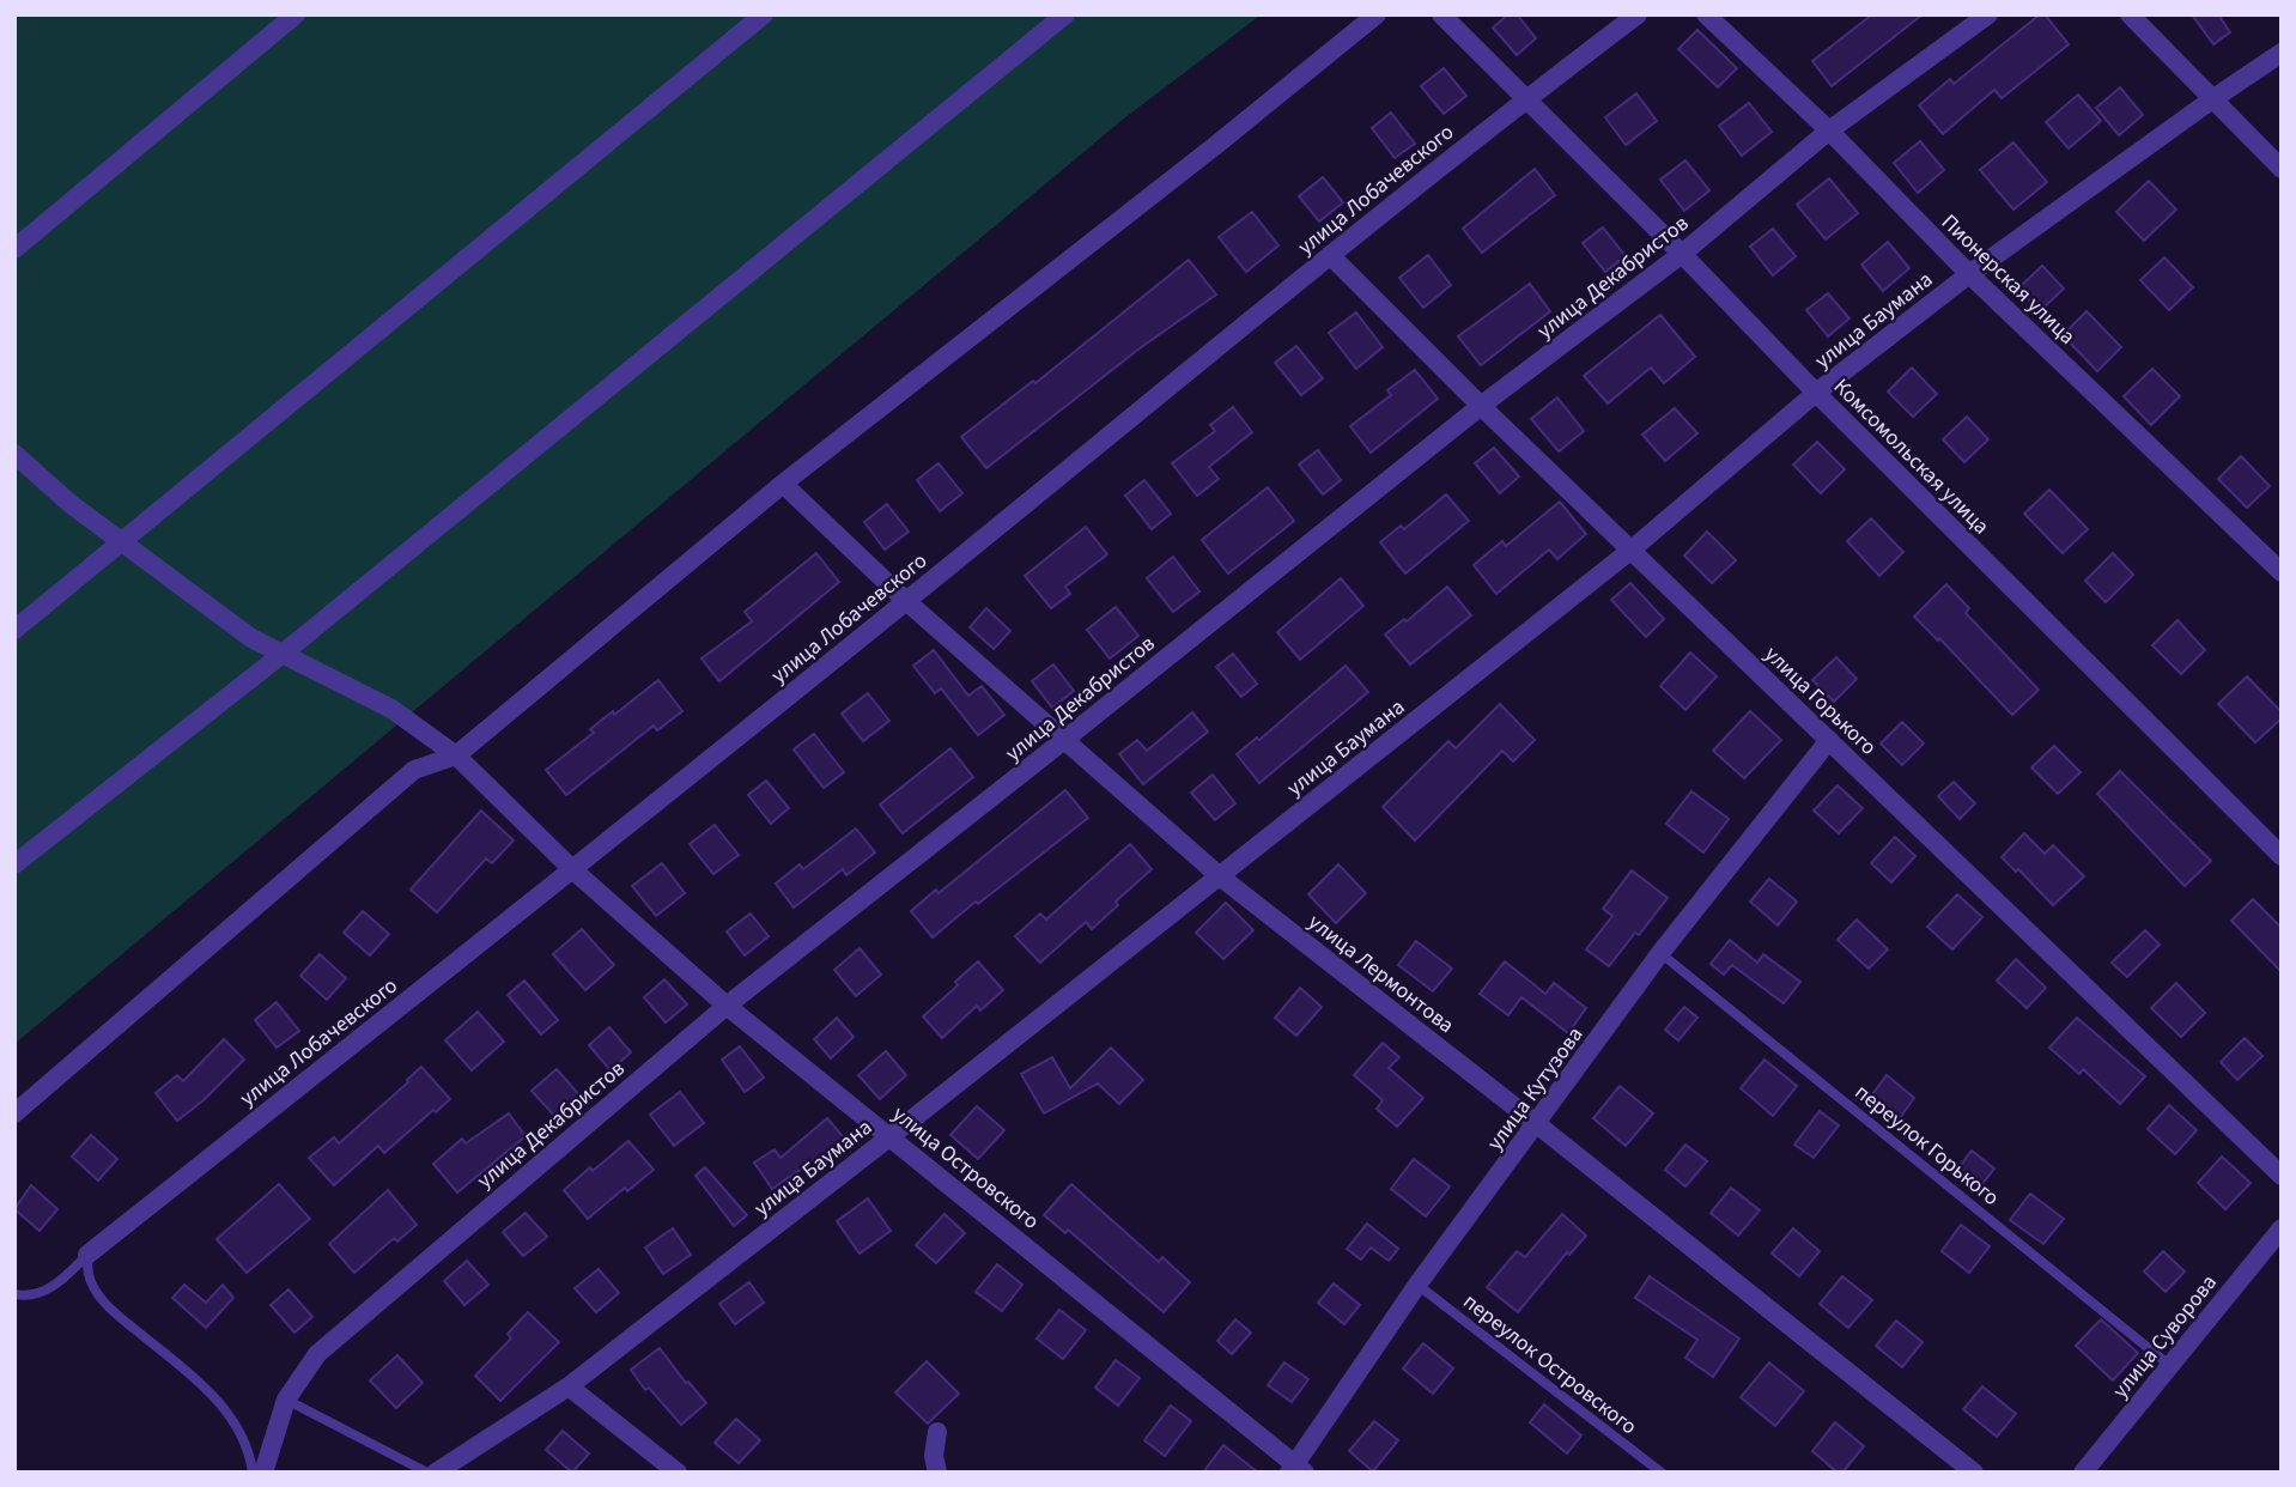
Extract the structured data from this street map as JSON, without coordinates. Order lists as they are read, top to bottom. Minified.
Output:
{"streets":{"street":["улица Лобачевского","улица Декабристов","Пионерская улица","улица Баумана","Комсомольская улица","улица Горького","улица Лермонтова","улица Кутузова","улица Островского","улица Суворова"],"lane":["переулок Горького","переулок Островского"]},"crossings":[["улица Лобачевского","Комсомольская улица"],["улица Лобачевского","улица Горького"],["улица Лобачевского","улица Лермонтова"],["улица Лобачевского","улица Островского"],["улица Декабристов","Пионерская улица"],["улица Декабристов","Комсомольская улица"],["улица Декабристов","улица Горького"],["улица Декабристов","улица Лермонтова"],["улица Декабристов","улица Островского"],["Пионерская улица","улица Баумана"],["улица Баумана","Комсомольская улица"],["улица Баумана","улица Горького"],["улица Баумана","улица Лермонтова"],["улица Баумана","улица Островского"],["улица Горького","улица Кутузова"],["улица Лермонтова","улица Кутузова"],["улица Кутузова","переулок Горького"],["улица Кутузова","улица Островского"],["улица Кутузова","переулок Островского"],["переулок Горького","улица Суворова"]]}
